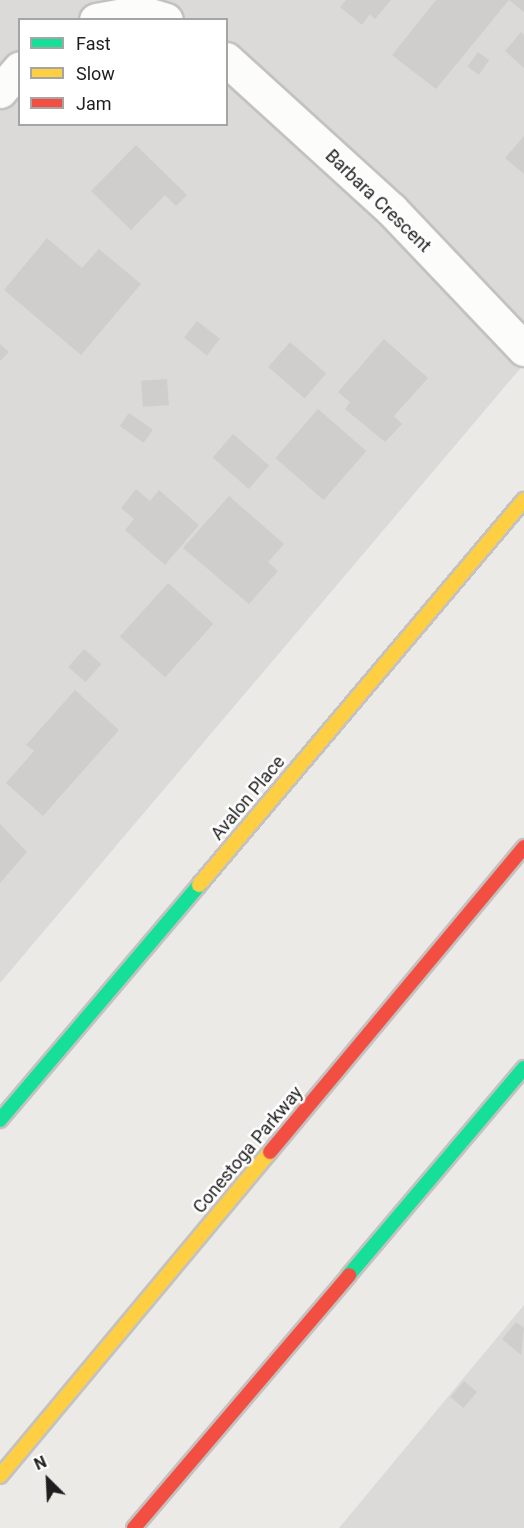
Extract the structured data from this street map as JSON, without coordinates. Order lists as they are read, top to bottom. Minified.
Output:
{"streets":{"main road":["Avalon Place","Conestoga Parkway"],"street":["Barbara Crescent"]},"legend":["Fast","Slow","Jam"],"north":"top left"}
